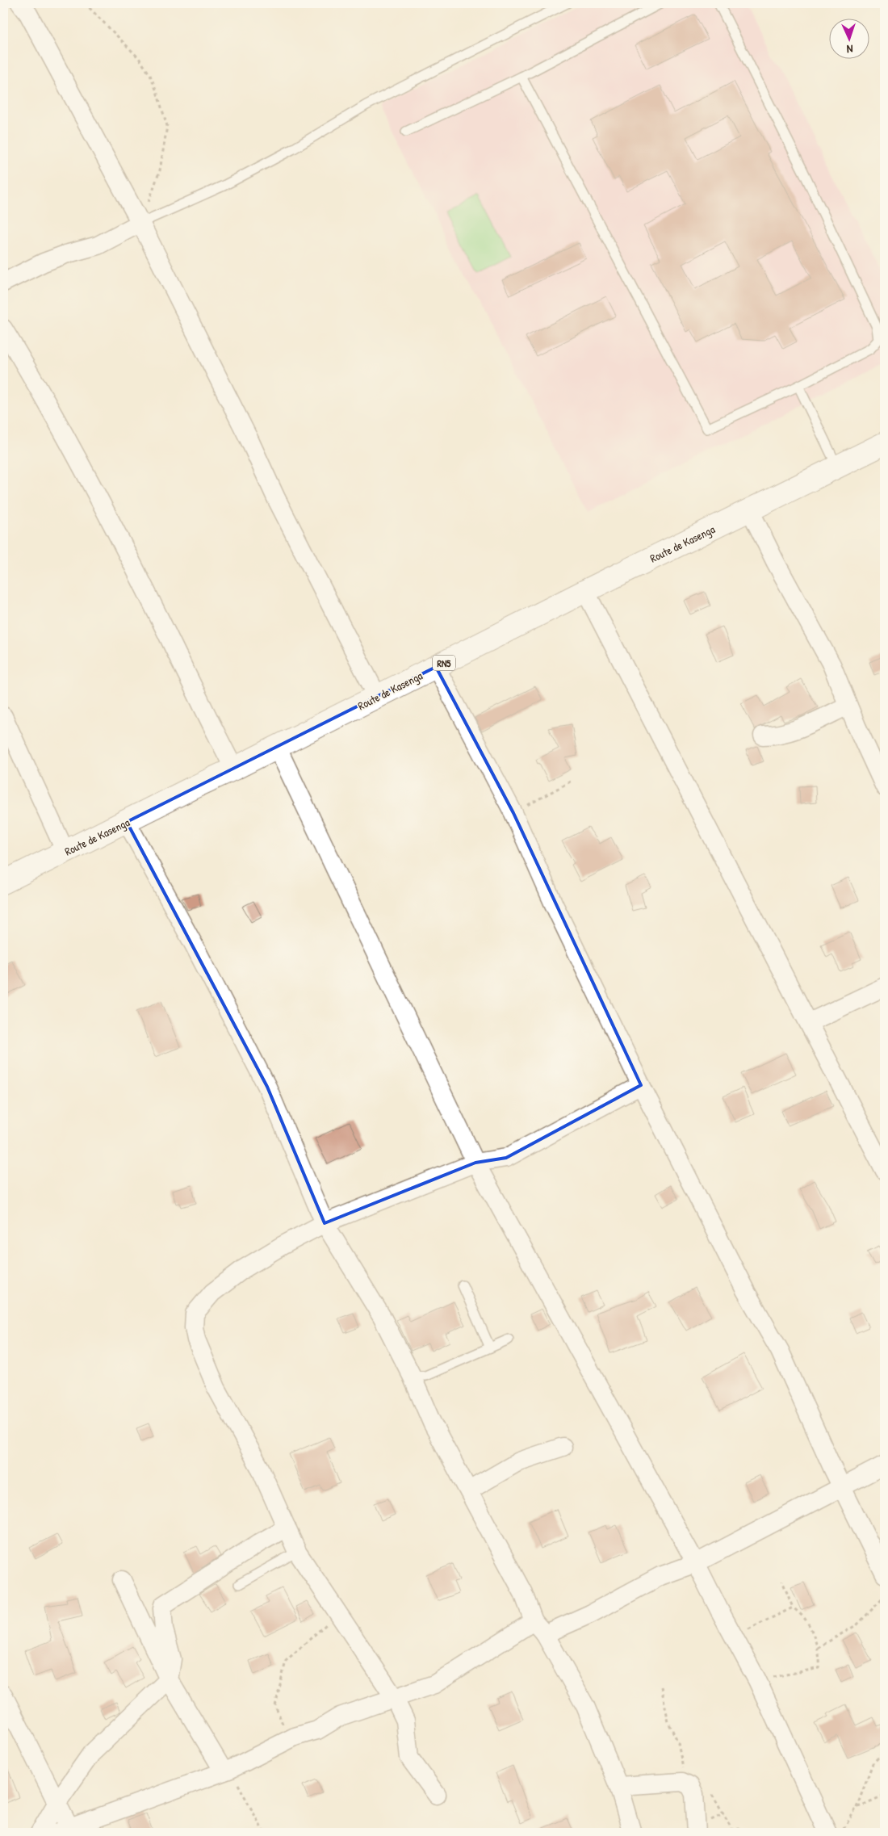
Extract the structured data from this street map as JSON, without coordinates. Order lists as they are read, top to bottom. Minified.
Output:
{"streets":{"highway":["Route de Kasenga","RN5"]},"north":"bottom"}
